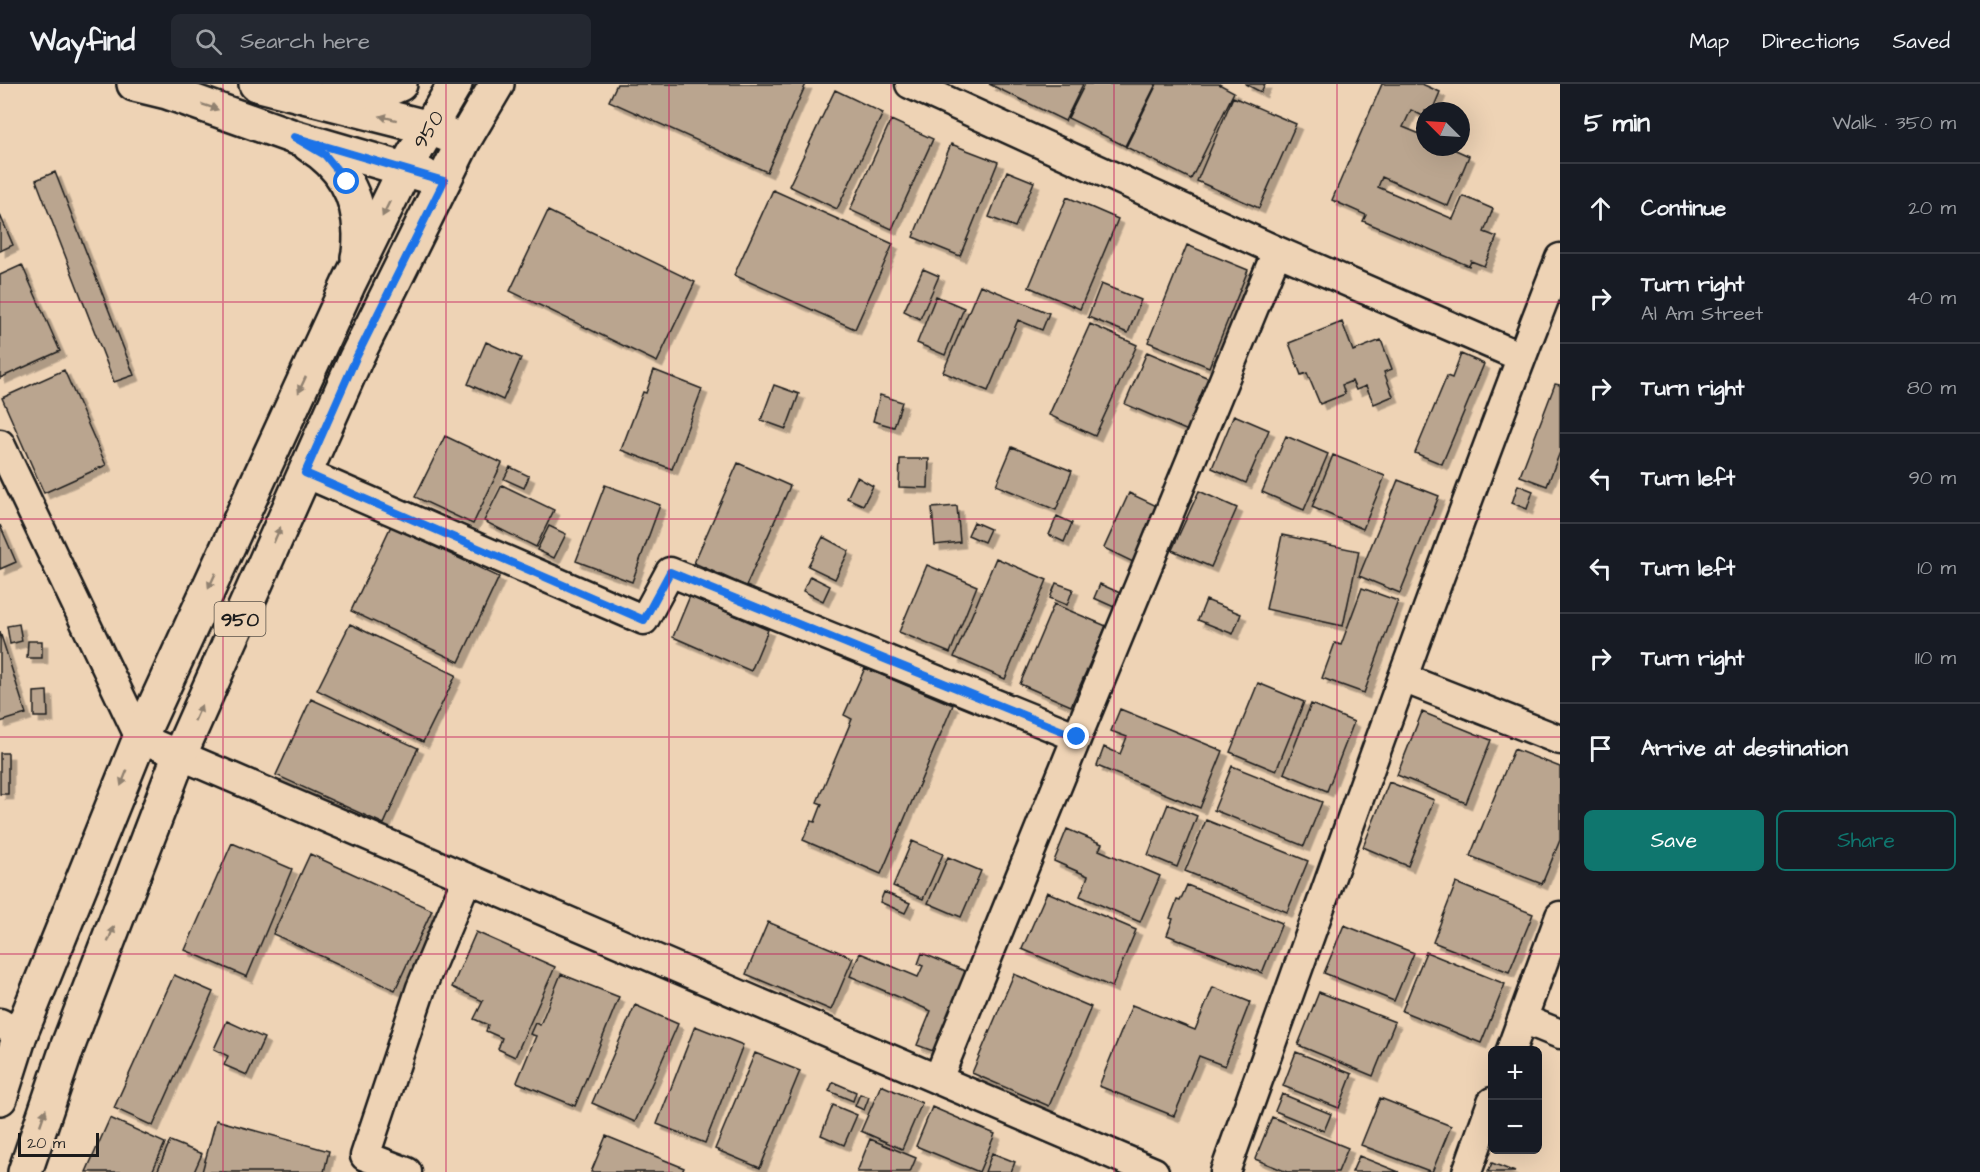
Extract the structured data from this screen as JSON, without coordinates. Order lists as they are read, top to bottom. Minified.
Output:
{"streets":{"main road":["950"]},"scale_bar":"20 m","north":"top left","page":{"header":"Wayfind","search":"Search here","nav":["Map","Directions","Saved"],"heading":["5 min","Walk · 350 m"],"list":[["Continue","20 m"],["Turn right","Al Am Street","40 m"],["Turn right","80 m"],["Turn left","90 m"],["Turn left","10 m"],["Turn right","110 m"],"Arrive at destination"],"buttons":["Save","Share"],"map_buttons":["+","−"],"scale":"20 m"}}
